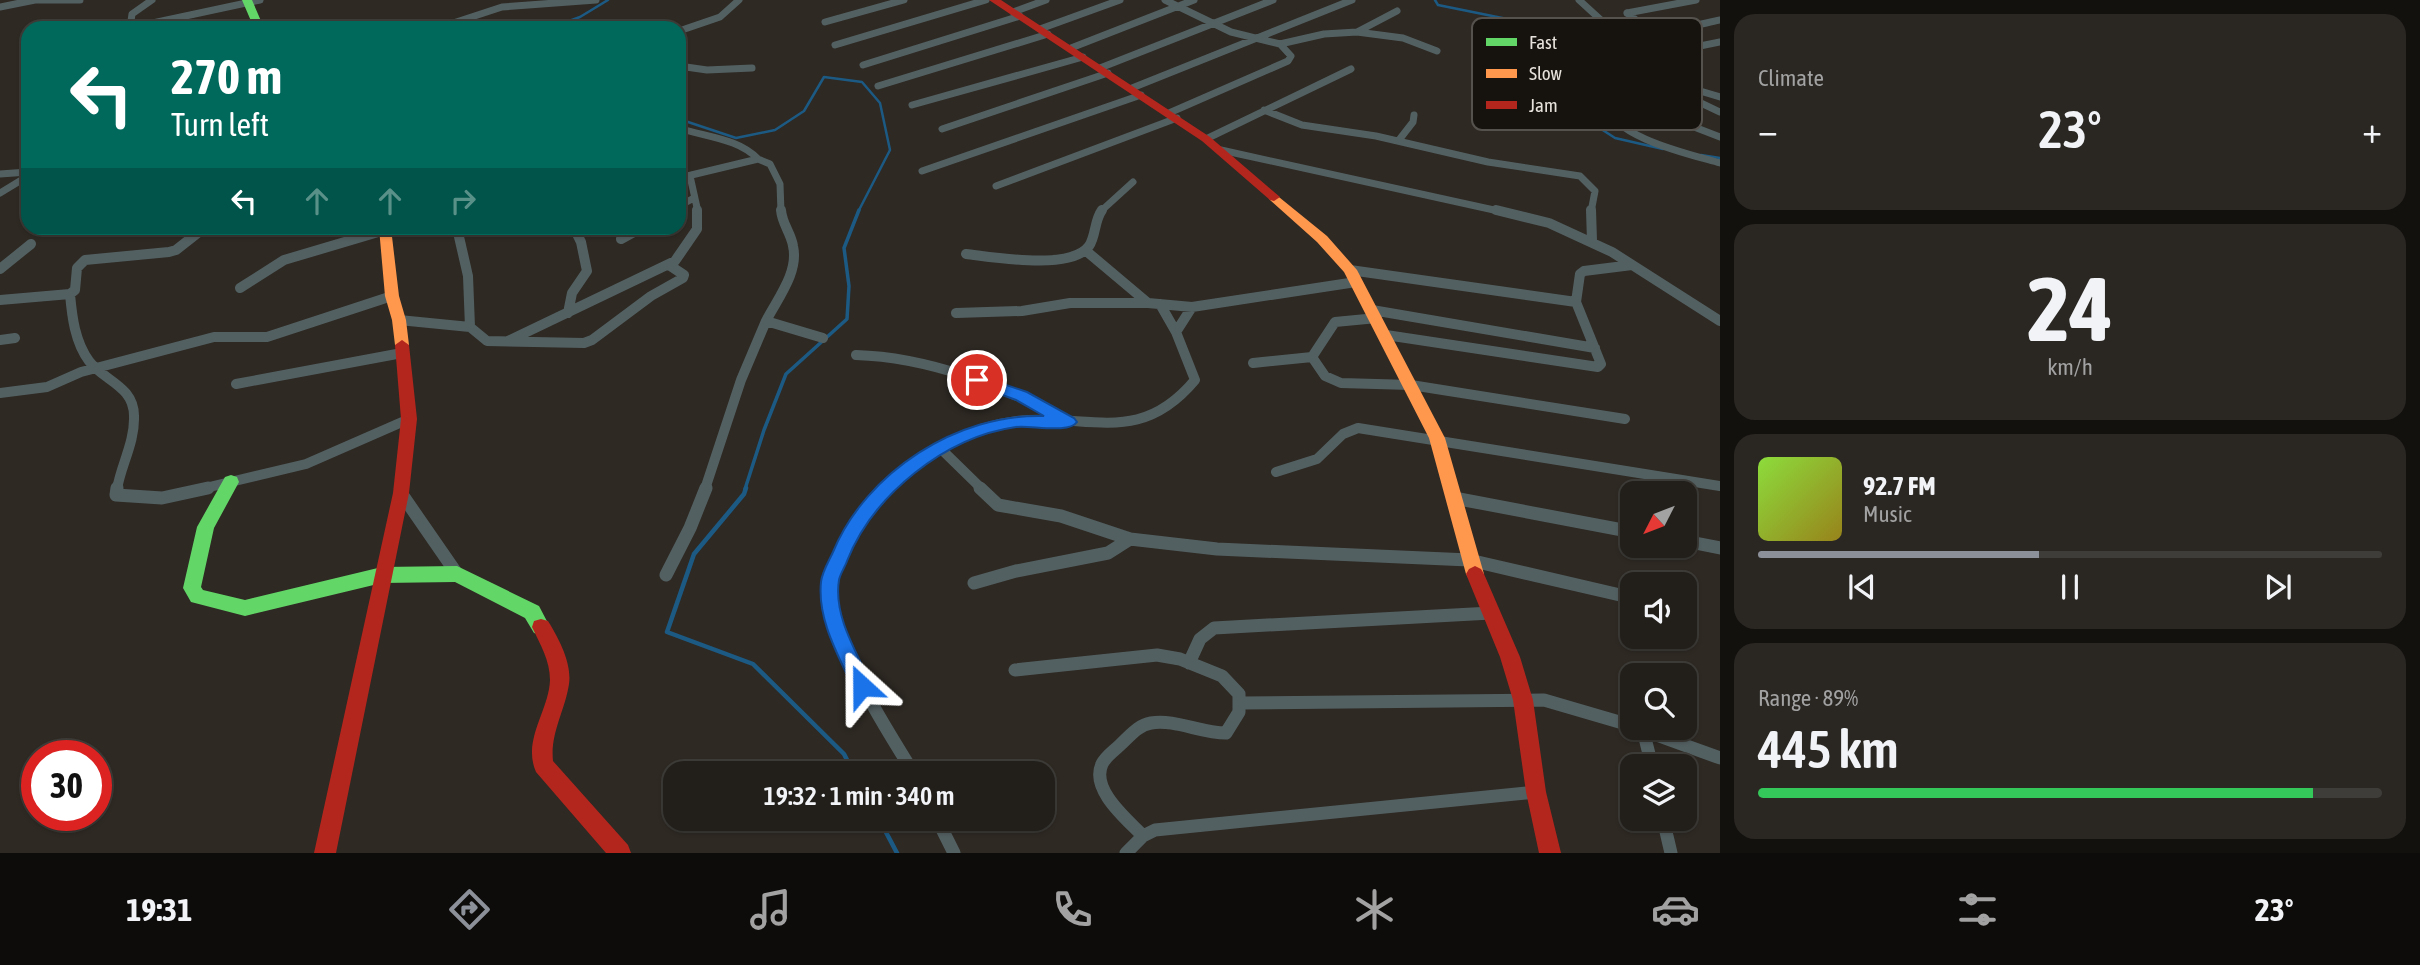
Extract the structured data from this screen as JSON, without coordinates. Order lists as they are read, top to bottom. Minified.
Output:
{"legend":["Fast","Slow","Jam"],"north":"bottom left","page":{"tile":["Climate",["24","km/h"],["Range · 89%","445 km"]],"turn":["270 m","Turn left"],"heat":["−","23°","+"],"song":["92.7 FM","Music"],"limit":"30","trip":"19:32 · 1 min · 340 m","tabs":["19:31","23°"]}}
